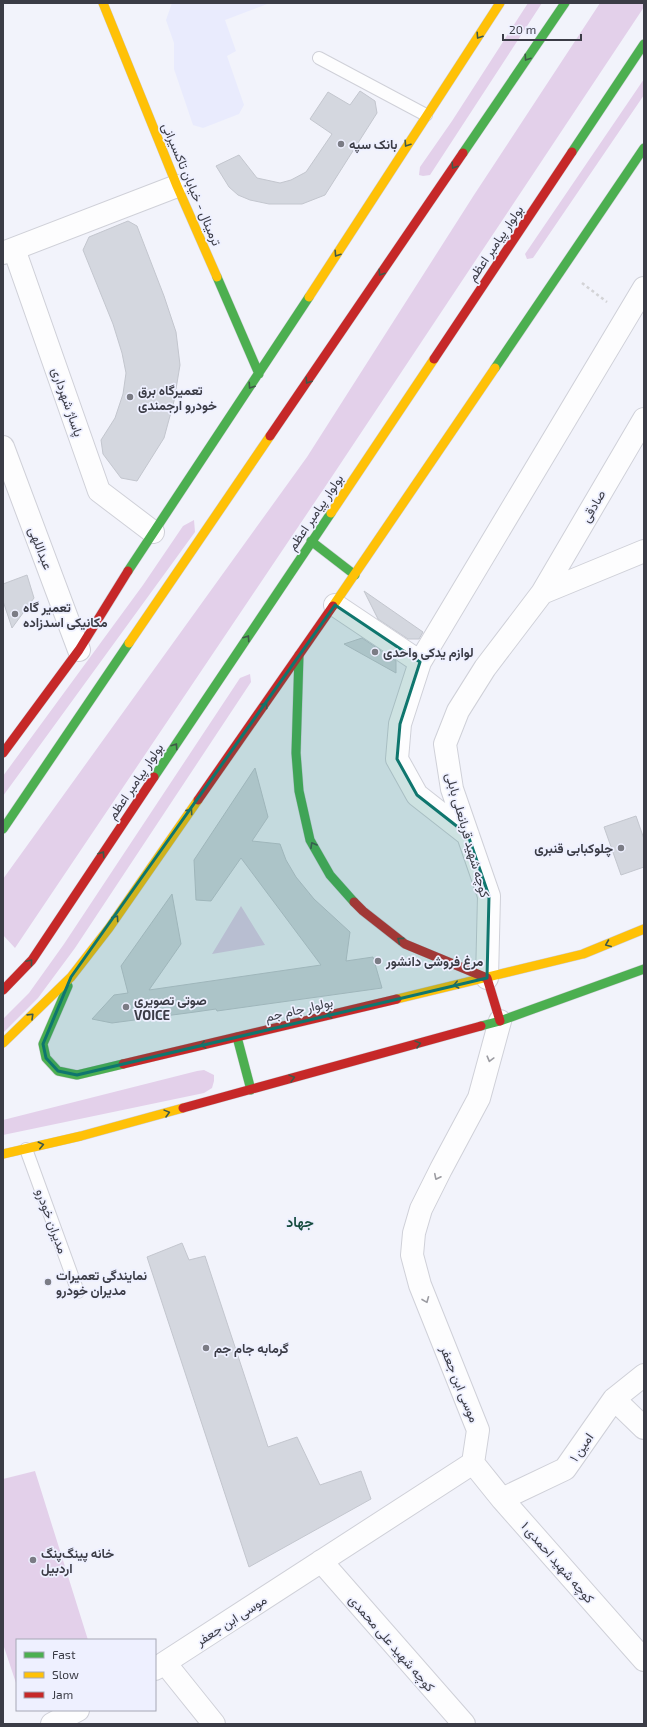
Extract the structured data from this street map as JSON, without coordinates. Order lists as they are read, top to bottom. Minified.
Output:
{"streets":{"main road":["ترمینال - خیابان تاکسیرانی","بولوار پیامبر اعظم","بولوار جام جم"],"street":["پاساژ شهرداری","صادقی","عبداللهی","کوچه شهید قربانعلی بابلی","موسی ابن جعفر","امین ۱","کوچه شهید احمدی ۱","کوچه شهید علی محمدی"],"lane":["مدیران خودرو"]},"crossings":[["صادقی","کوچه شهید قربانعلی بابلی"],["کوچه شهید قربانعلی بابلی","بولوار جام جم"],["موسی ابن جعفر","کوچه شهید احمدی ۱"],["موسی ابن جعفر","کوچه شهید علی محمدی"],["امین ۱","کوچه شهید احمدی ۱"]],"one_way":["موسی ابن جعفر"],"districts":["جهاد"],"places":["بانک سپه","تعمیرگاه برق خودرو ارجمندی","تعمیر گاه مکانیکی اسدزاده","لوازم یدکی واحدی","چلوکبابی قنبری","مرغ فروشی دانشور","صوتی تصویری VOICE","نمایندگی تعمیرات مدیران خودرو","گرمابه جام جم","خانه پینگ‌پنگ اردبیل"],"legend":["Fast","Slow","Jam"],"scale_bar":"20 m"}
